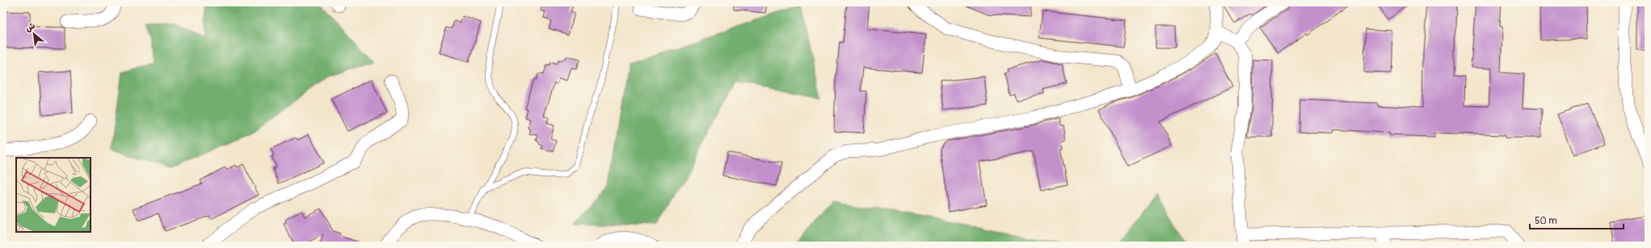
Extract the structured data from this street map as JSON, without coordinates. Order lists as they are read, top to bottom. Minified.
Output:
{"scale_bar":"50 m","north":"top left"}
